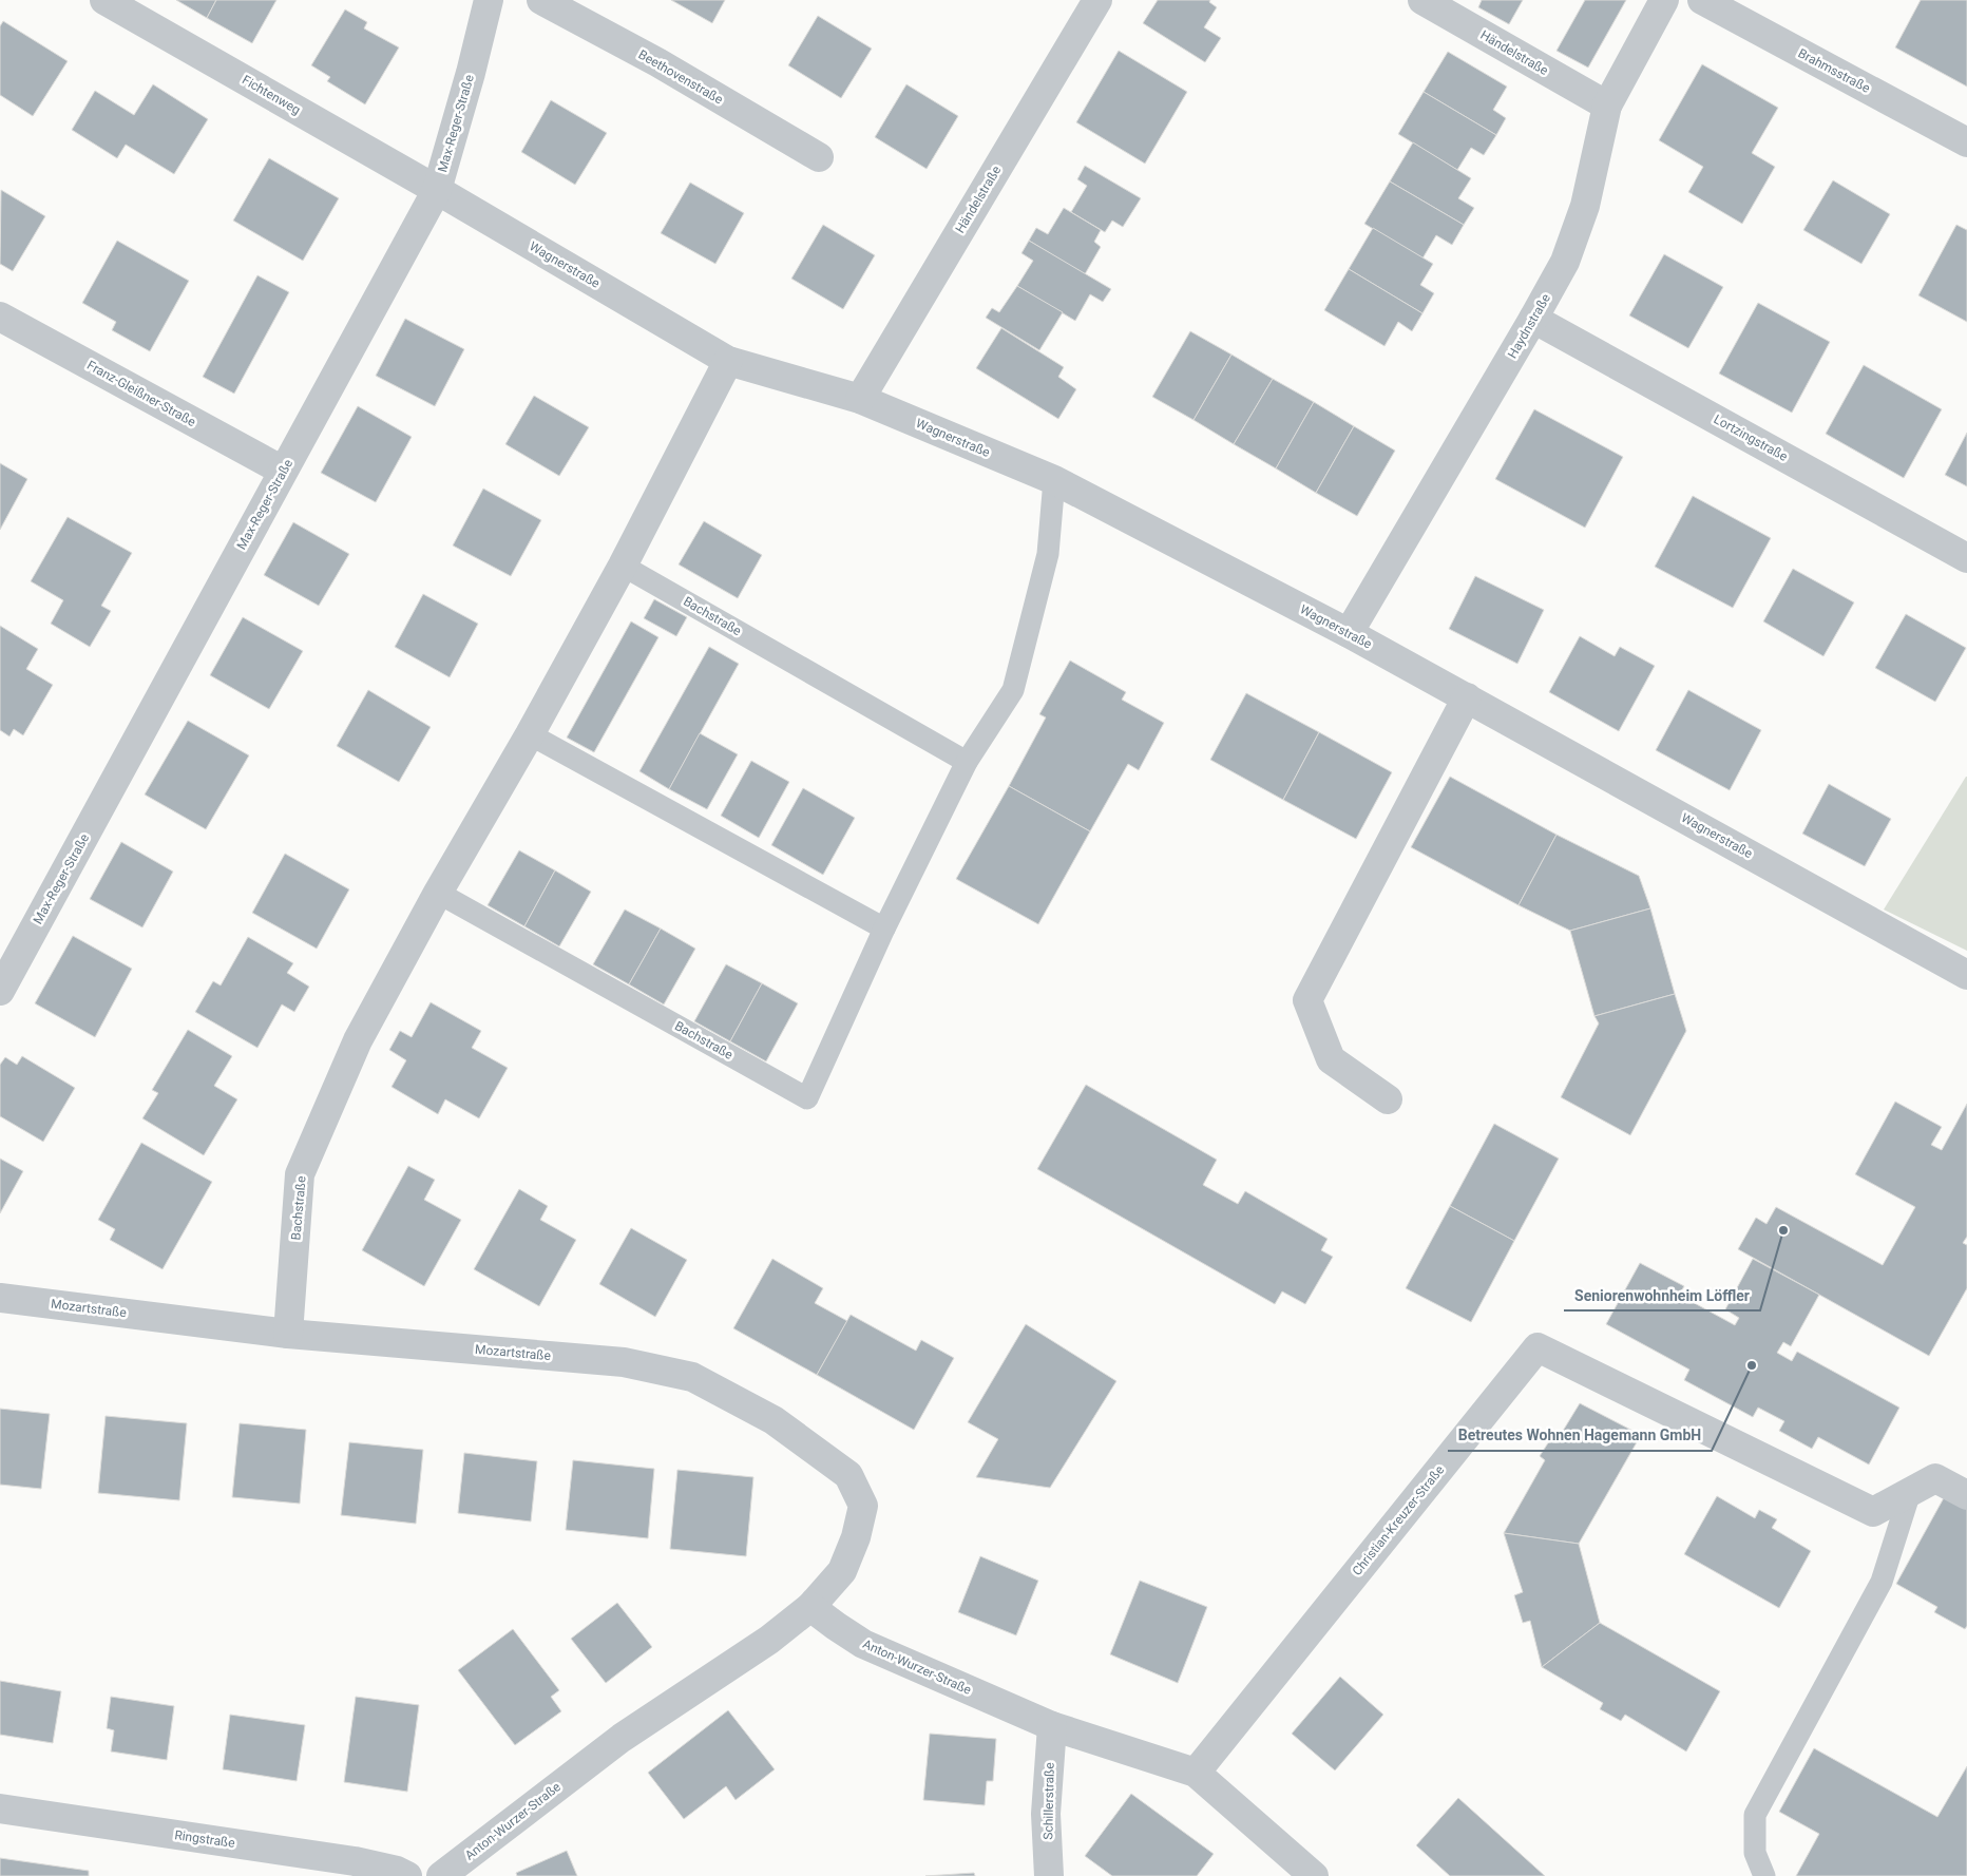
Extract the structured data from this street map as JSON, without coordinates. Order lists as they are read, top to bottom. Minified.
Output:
{"streets":{"street":["Händelstraße","Brahmsstraße","Beethovenstraße","Fichtenweg","Max-Reger-Straße","Wagnerstraße","Haydnstraße","Franz-Gleißner-Straße","Lortzingstraße","Bachstraße","Mozartstraße","Christian-Kreuzer-Straße","Anton-Wurzer-Straße","Schillerstraße","Ringstraße"]},"crossings":[["Händelstraße","Wagnerstraße"],["Händelstraße","Haydnstraße"],["Fichtenweg","Max-Reger-Straße"],["Fichtenweg","Wagnerstraße"],["Max-Reger-Straße","Wagnerstraße"],["Max-Reger-Straße","Franz-Gleißner-Straße"],["Wagnerstraße","Haydnstraße"],["Wagnerstraße","Bachstraße"],["Haydnstraße","Lortzingstraße"],["Bachstraße","Mozartstraße"],["Mozartstraße","Anton-Wurzer-Straße"],["Christian-Kreuzer-Straße","Anton-Wurzer-Straße"],["Anton-Wurzer-Straße","Schillerstraße"]],"places":["Seniorenwohnheim Löffler","Betreutes Wohnen Hagemann GmbH"]}
